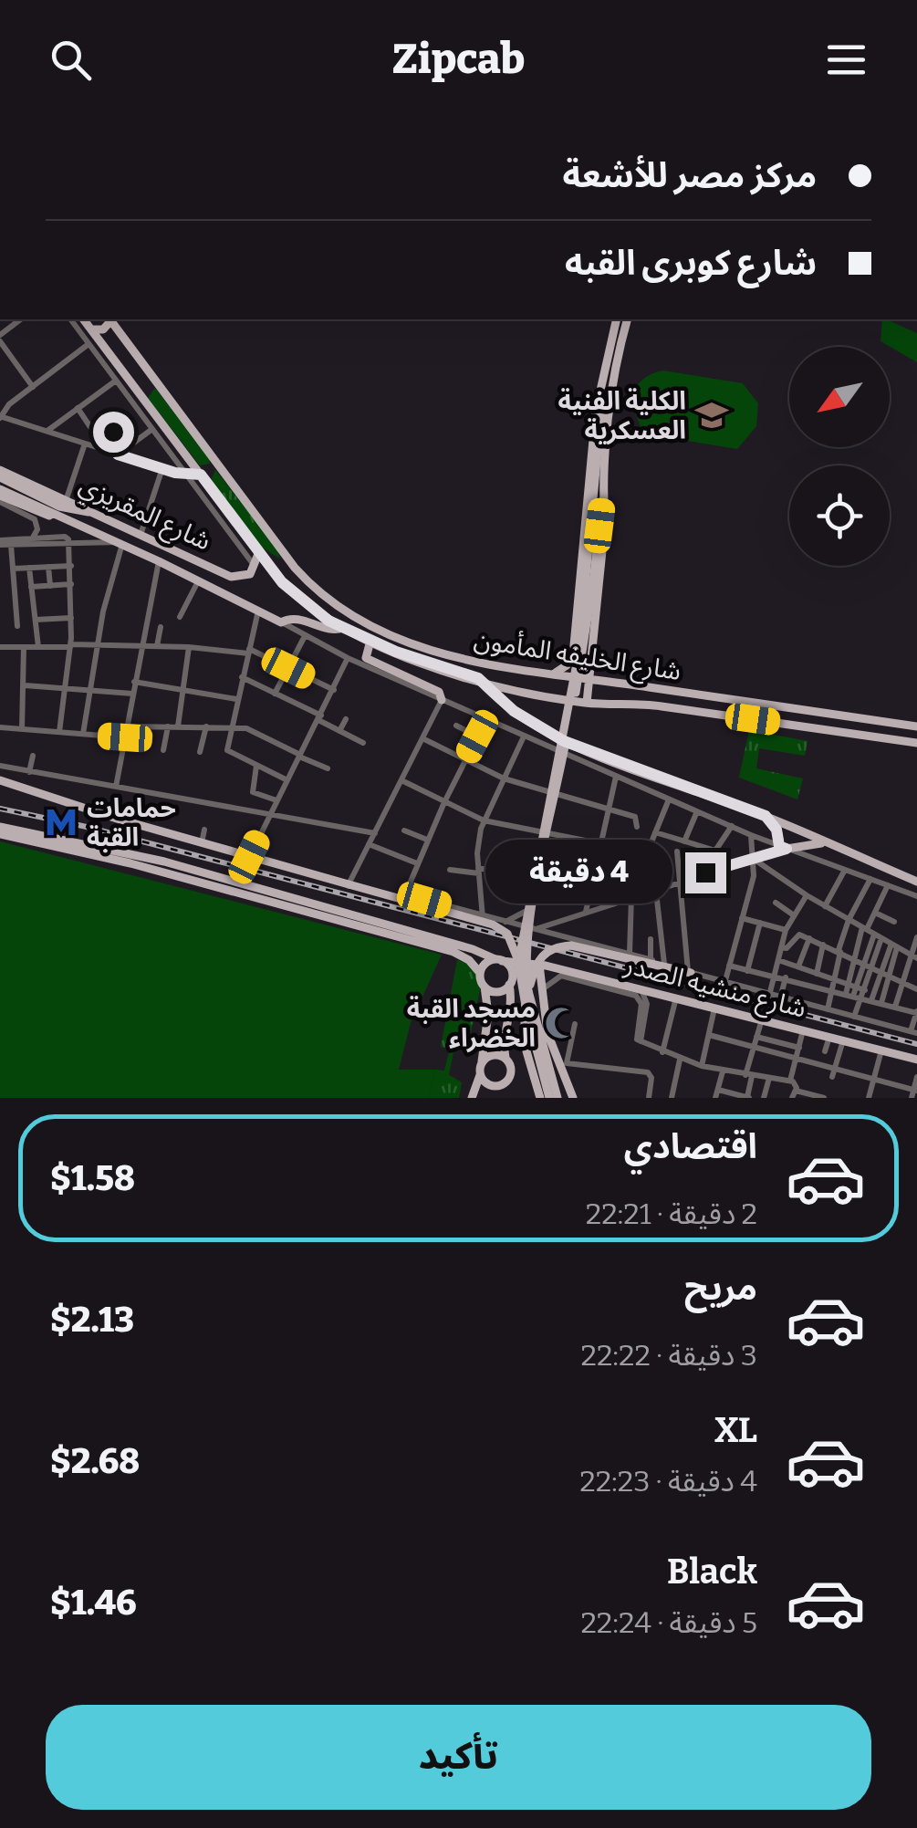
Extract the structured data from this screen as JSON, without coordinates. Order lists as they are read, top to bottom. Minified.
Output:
{"streets":{"main road":["شارع المقريزي","شارع الخليفه المأمون","شارع منشيه الصدر"]},"places":{"school or university":["الكلية الفنية العسكرية"],"metro station":["حمامات القبة"],"mosque":["مسجد القبة الخضراء"]},"north":"bottom left","page":{"header":"Zipcab","banner":["مركز مصر للأشعة","شارع كوبرى القبه"],"bubble":"4 دقيقة","list":[{"name":"اقتصادي","note":"2 دقيقة · 22:21","value":"$1.58"},{"name":"مريح","note":"3 دقيقة · 22:22","value":"$2.13"},{"name":"XL","note":"4 دقيقة · 22:23","value":"$2.68"},{"name":"Black","note":"5 دقيقة · 22:24","value":"$1.46"}],"buttons":"تأكيد"}}
